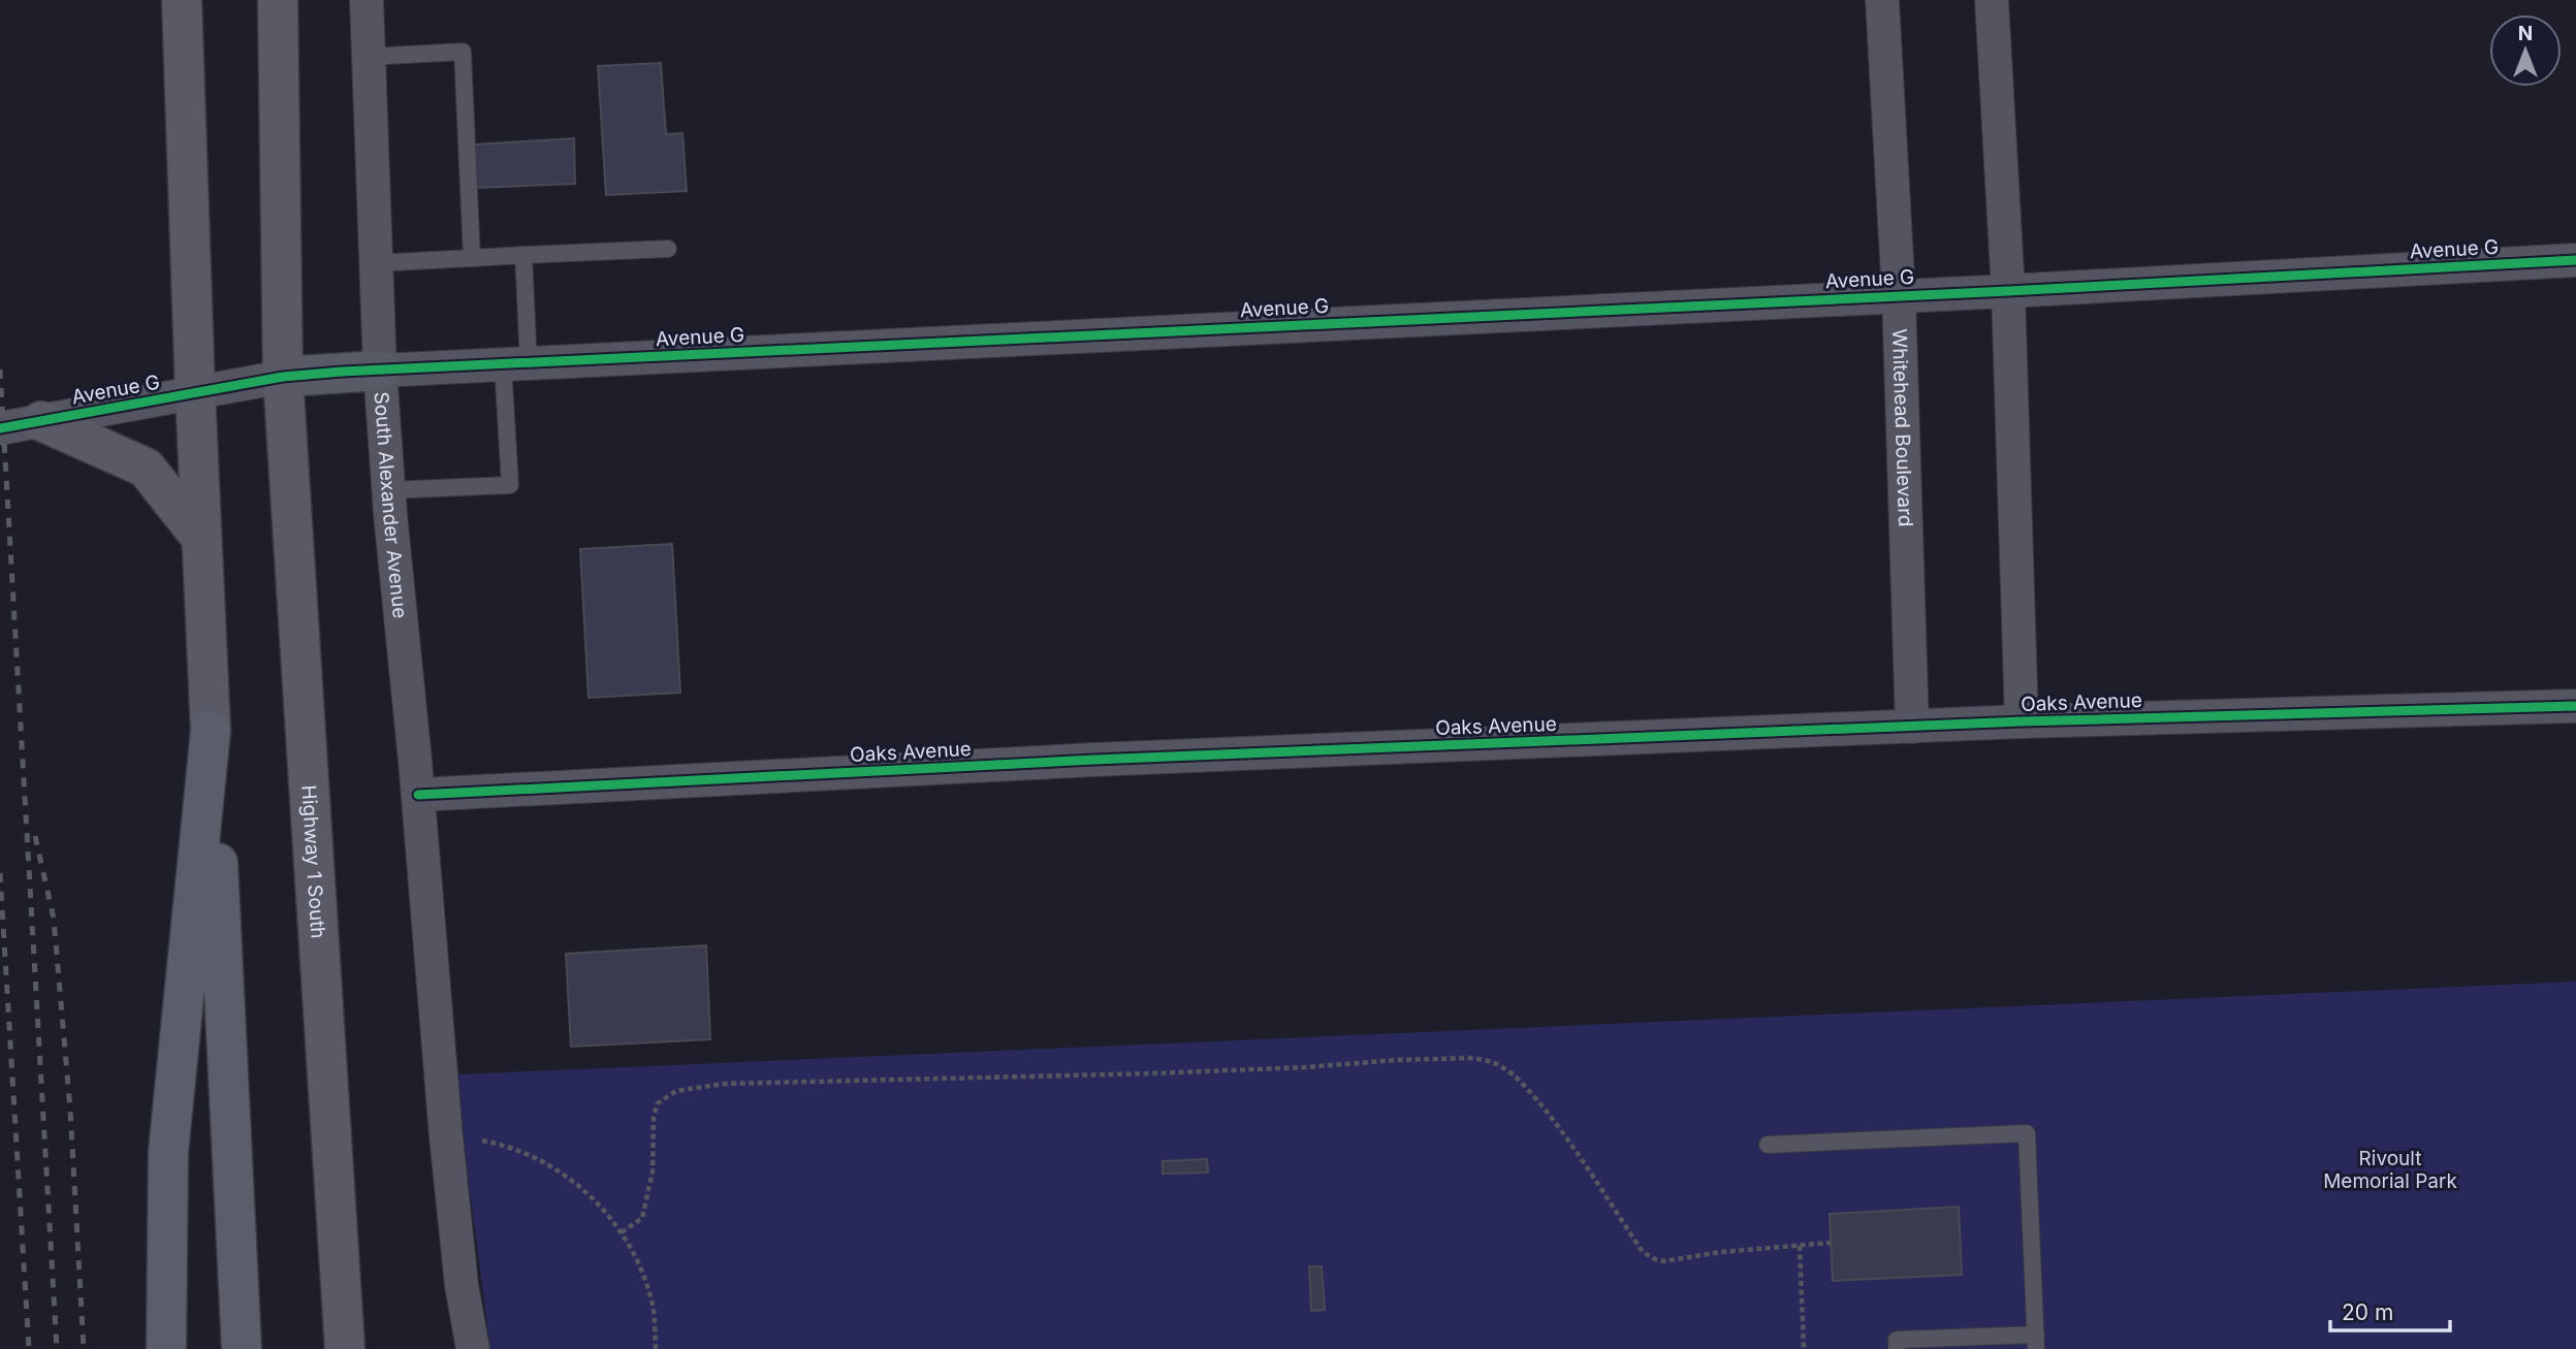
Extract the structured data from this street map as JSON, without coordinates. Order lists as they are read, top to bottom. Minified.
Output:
{"streets":{"main road":["Highway 1 South"],"street":["Avenue G","Whitehead Boulevard","South Alexander Avenue","Oaks Avenue"]},"crossings":[["Avenue G","Whitehead Boulevard"],["Avenue G","South Alexander Avenue"],["Avenue G","Highway 1 South"],["Whitehead Boulevard","Oaks Avenue"],["South Alexander Avenue","Oaks Avenue"]],"parks":["Rivoult Memorial Park"],"scale_bar":"20 m","north":"top"}
